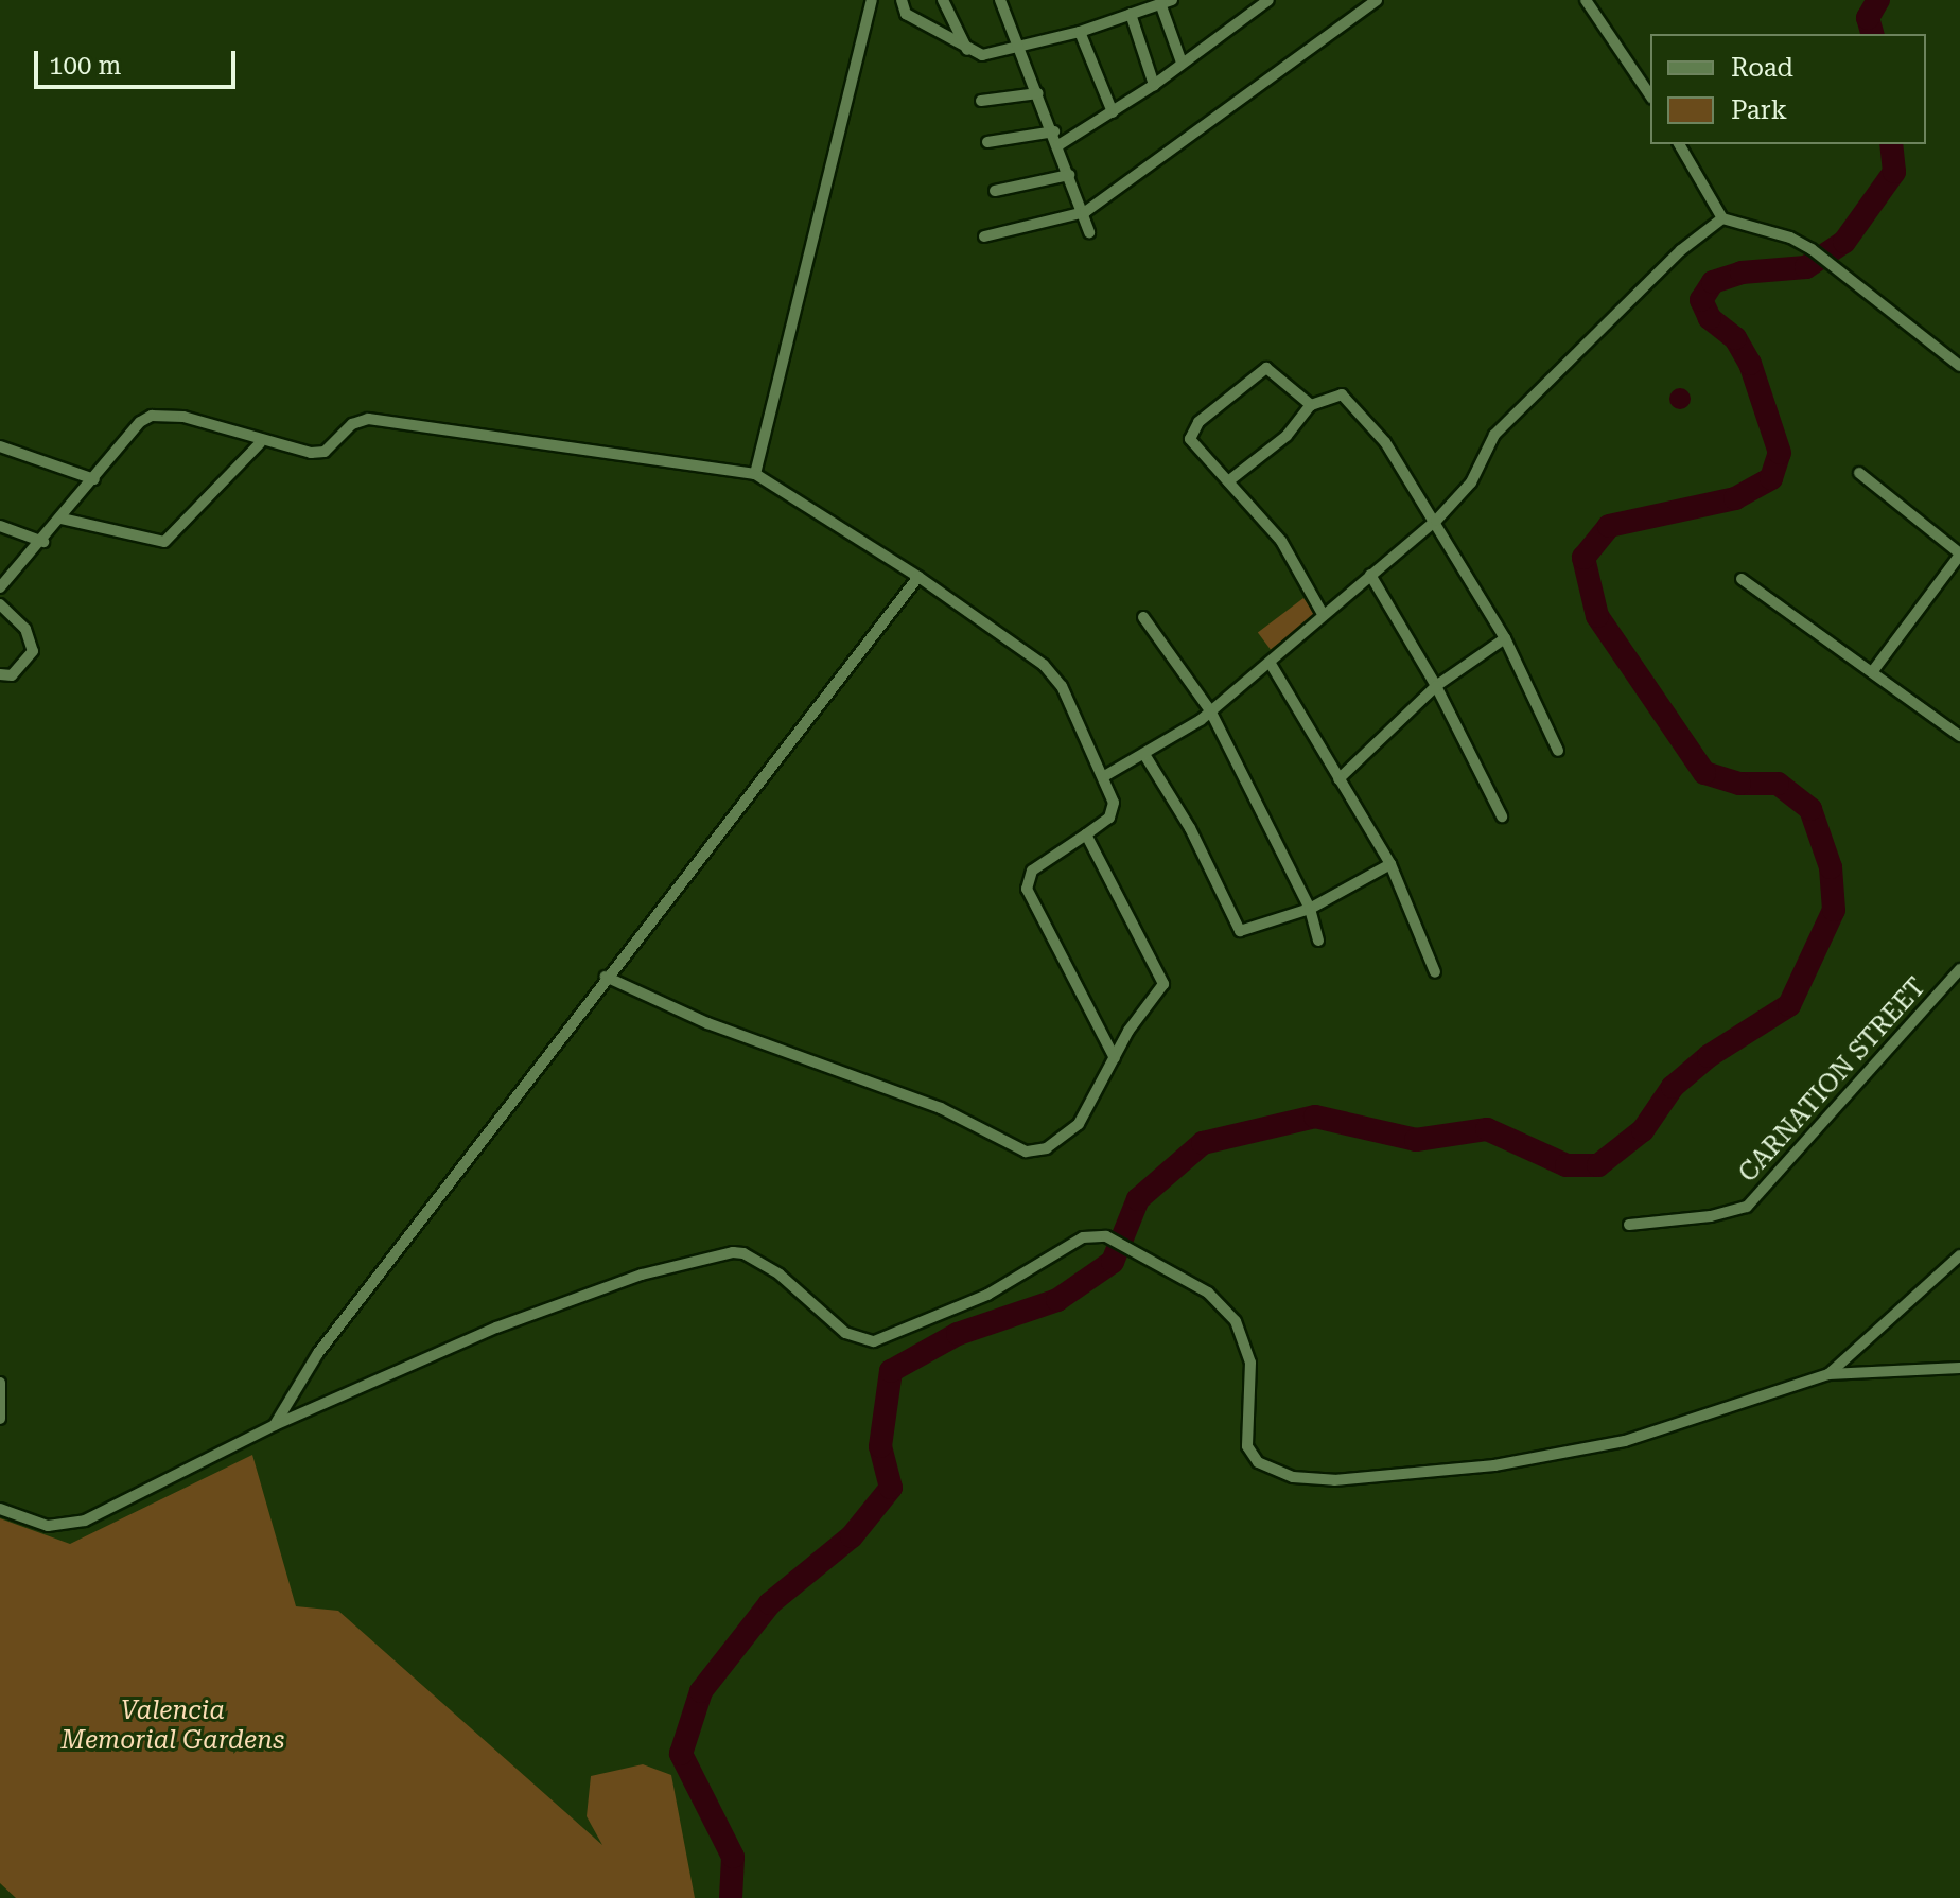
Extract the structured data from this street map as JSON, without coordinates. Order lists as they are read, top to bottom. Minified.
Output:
{"streets":{"street":["CARNATION STREET"]},"parks":["Valencia Memorial Gardens"],"legend":["Road","Park"],"scale_bar":"100 m"}
